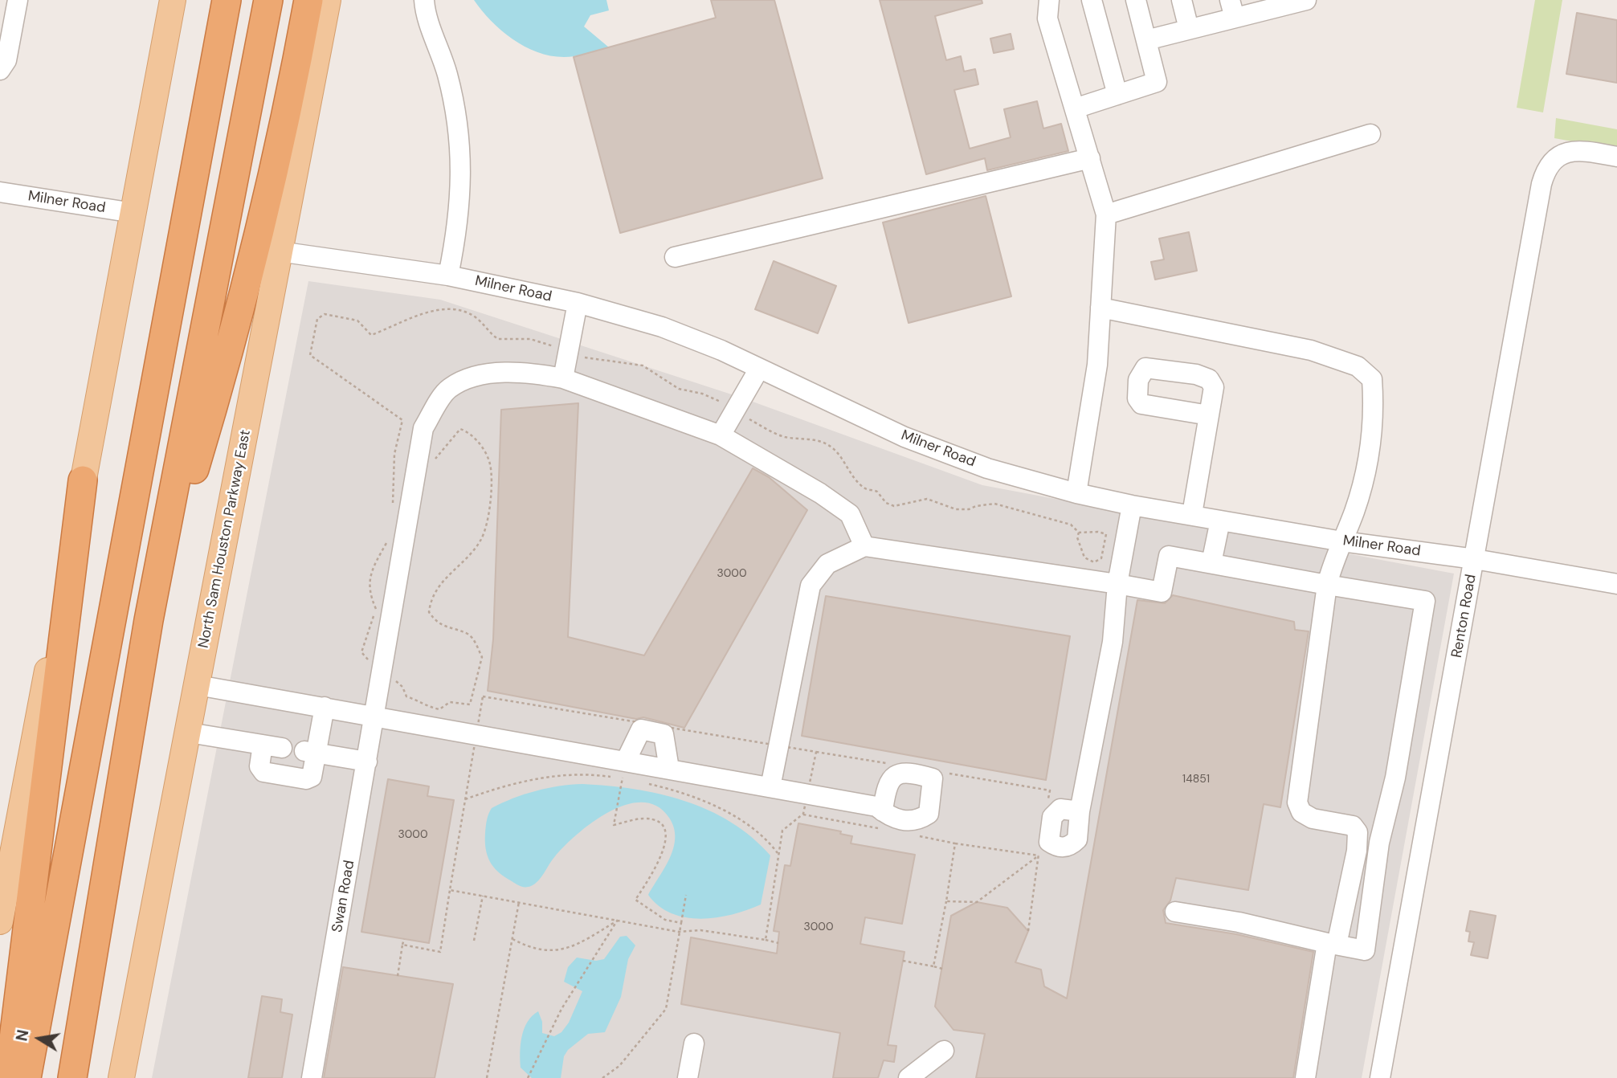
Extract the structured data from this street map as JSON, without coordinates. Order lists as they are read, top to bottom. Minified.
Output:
{"streets":{"main road":["North Sam Houston Parkway East"],"street":["Milner Road","Renton Road","Swan Road"]},"crossings":[["Milner Road","North Sam Houston Parkway East"],["Milner Road","Renton Road"]],"house_numbers":["3000","14851","3000","3000"],"north":"left"}
